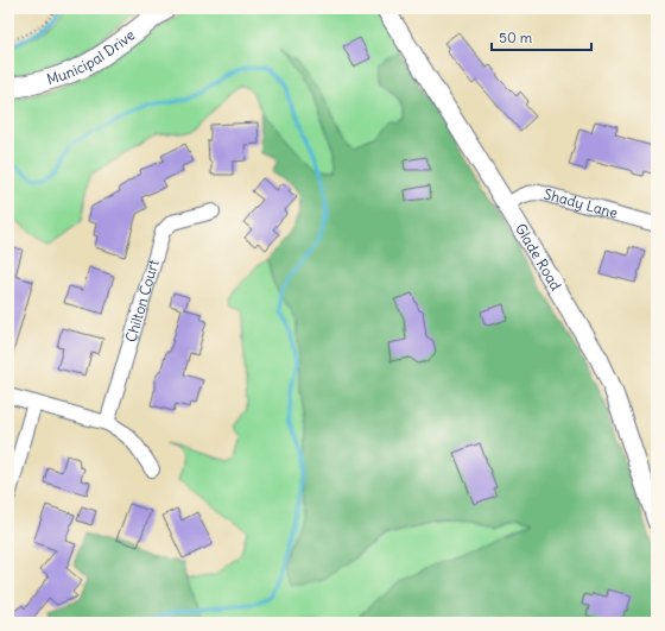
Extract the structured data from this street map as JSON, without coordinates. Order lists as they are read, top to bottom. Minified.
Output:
{"streets":{"main road":["Municipal Drive"],"street":["Shady Lane","Glade Road","Chilton Court"]},"crossings":[["Shady Lane","Glade Road"]],"scale_bar":"50 m"}
